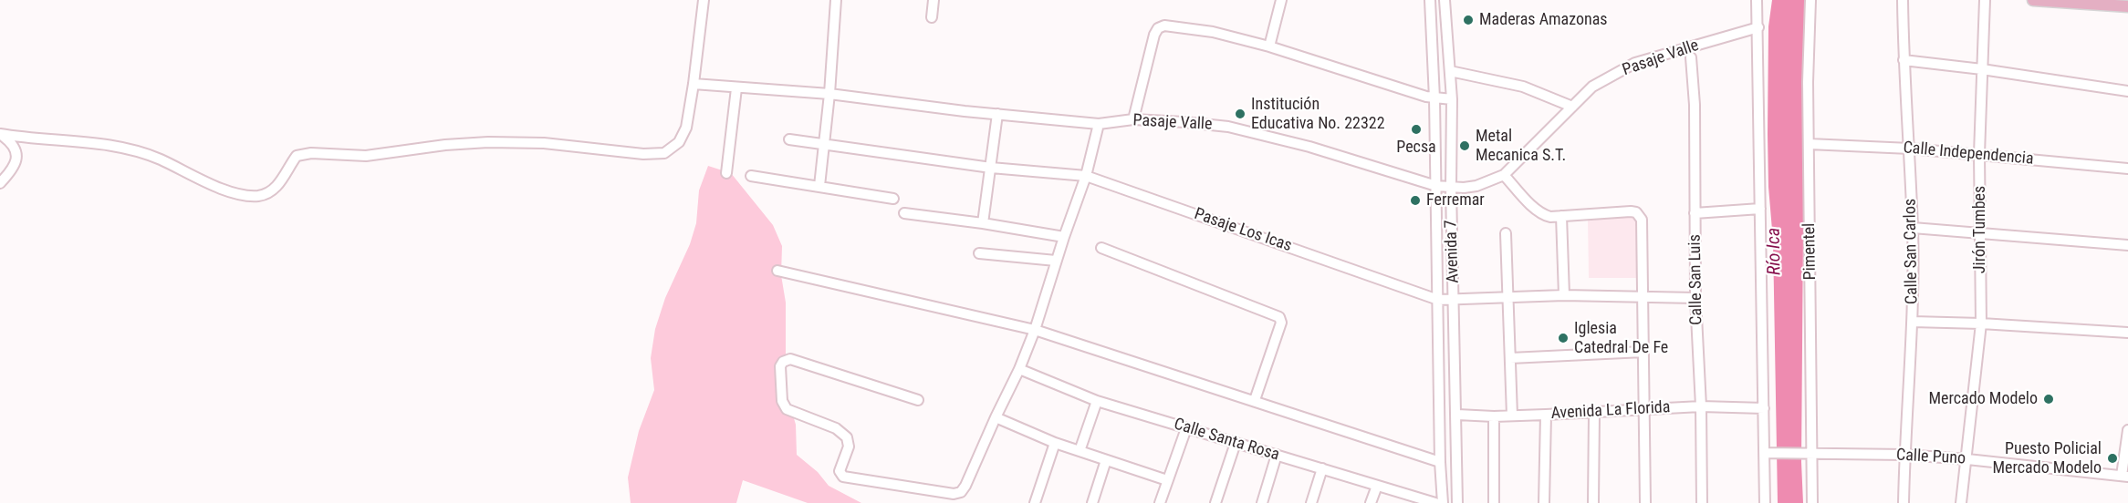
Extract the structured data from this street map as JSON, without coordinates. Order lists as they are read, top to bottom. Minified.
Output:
{"streets":{"street":["Pasaje Valle","Calle Independencia","Jirón Tumbes","Pasaje Los Icas","Avenida 7","Pimentel","Calle San Carlos","Calle San Luis","Avenida La Florida","Calle Santa Rosa","Calle Puno"]},"crossings":[["Pasaje Valle","Avenida 7"],["Calle Independencia","Jirón Tumbes"],["Calle Independencia","Pimentel"],["Calle Independencia","Calle San Carlos"],["Jirón Tumbes","Calle Puno"],["Pasaje Los Icas","Avenida 7"],["Pasaje Los Icas","Calle San Luis"],["Avenida 7","Avenida La Florida"],["Pimentel","Calle Puno"],["Calle San Carlos","Calle Puno"],["Calle San Luis","Avenida La Florida"]],"water":["Río Ica"],"places":["Maderas Amazonas","Institución Educativa No. 22322","Pecsa","Metal Mecanica S.T.","Ferremar","Iglesia Catedral De Fe","Mercado Modelo","Puesto Policial Mercado Modelo"]}
